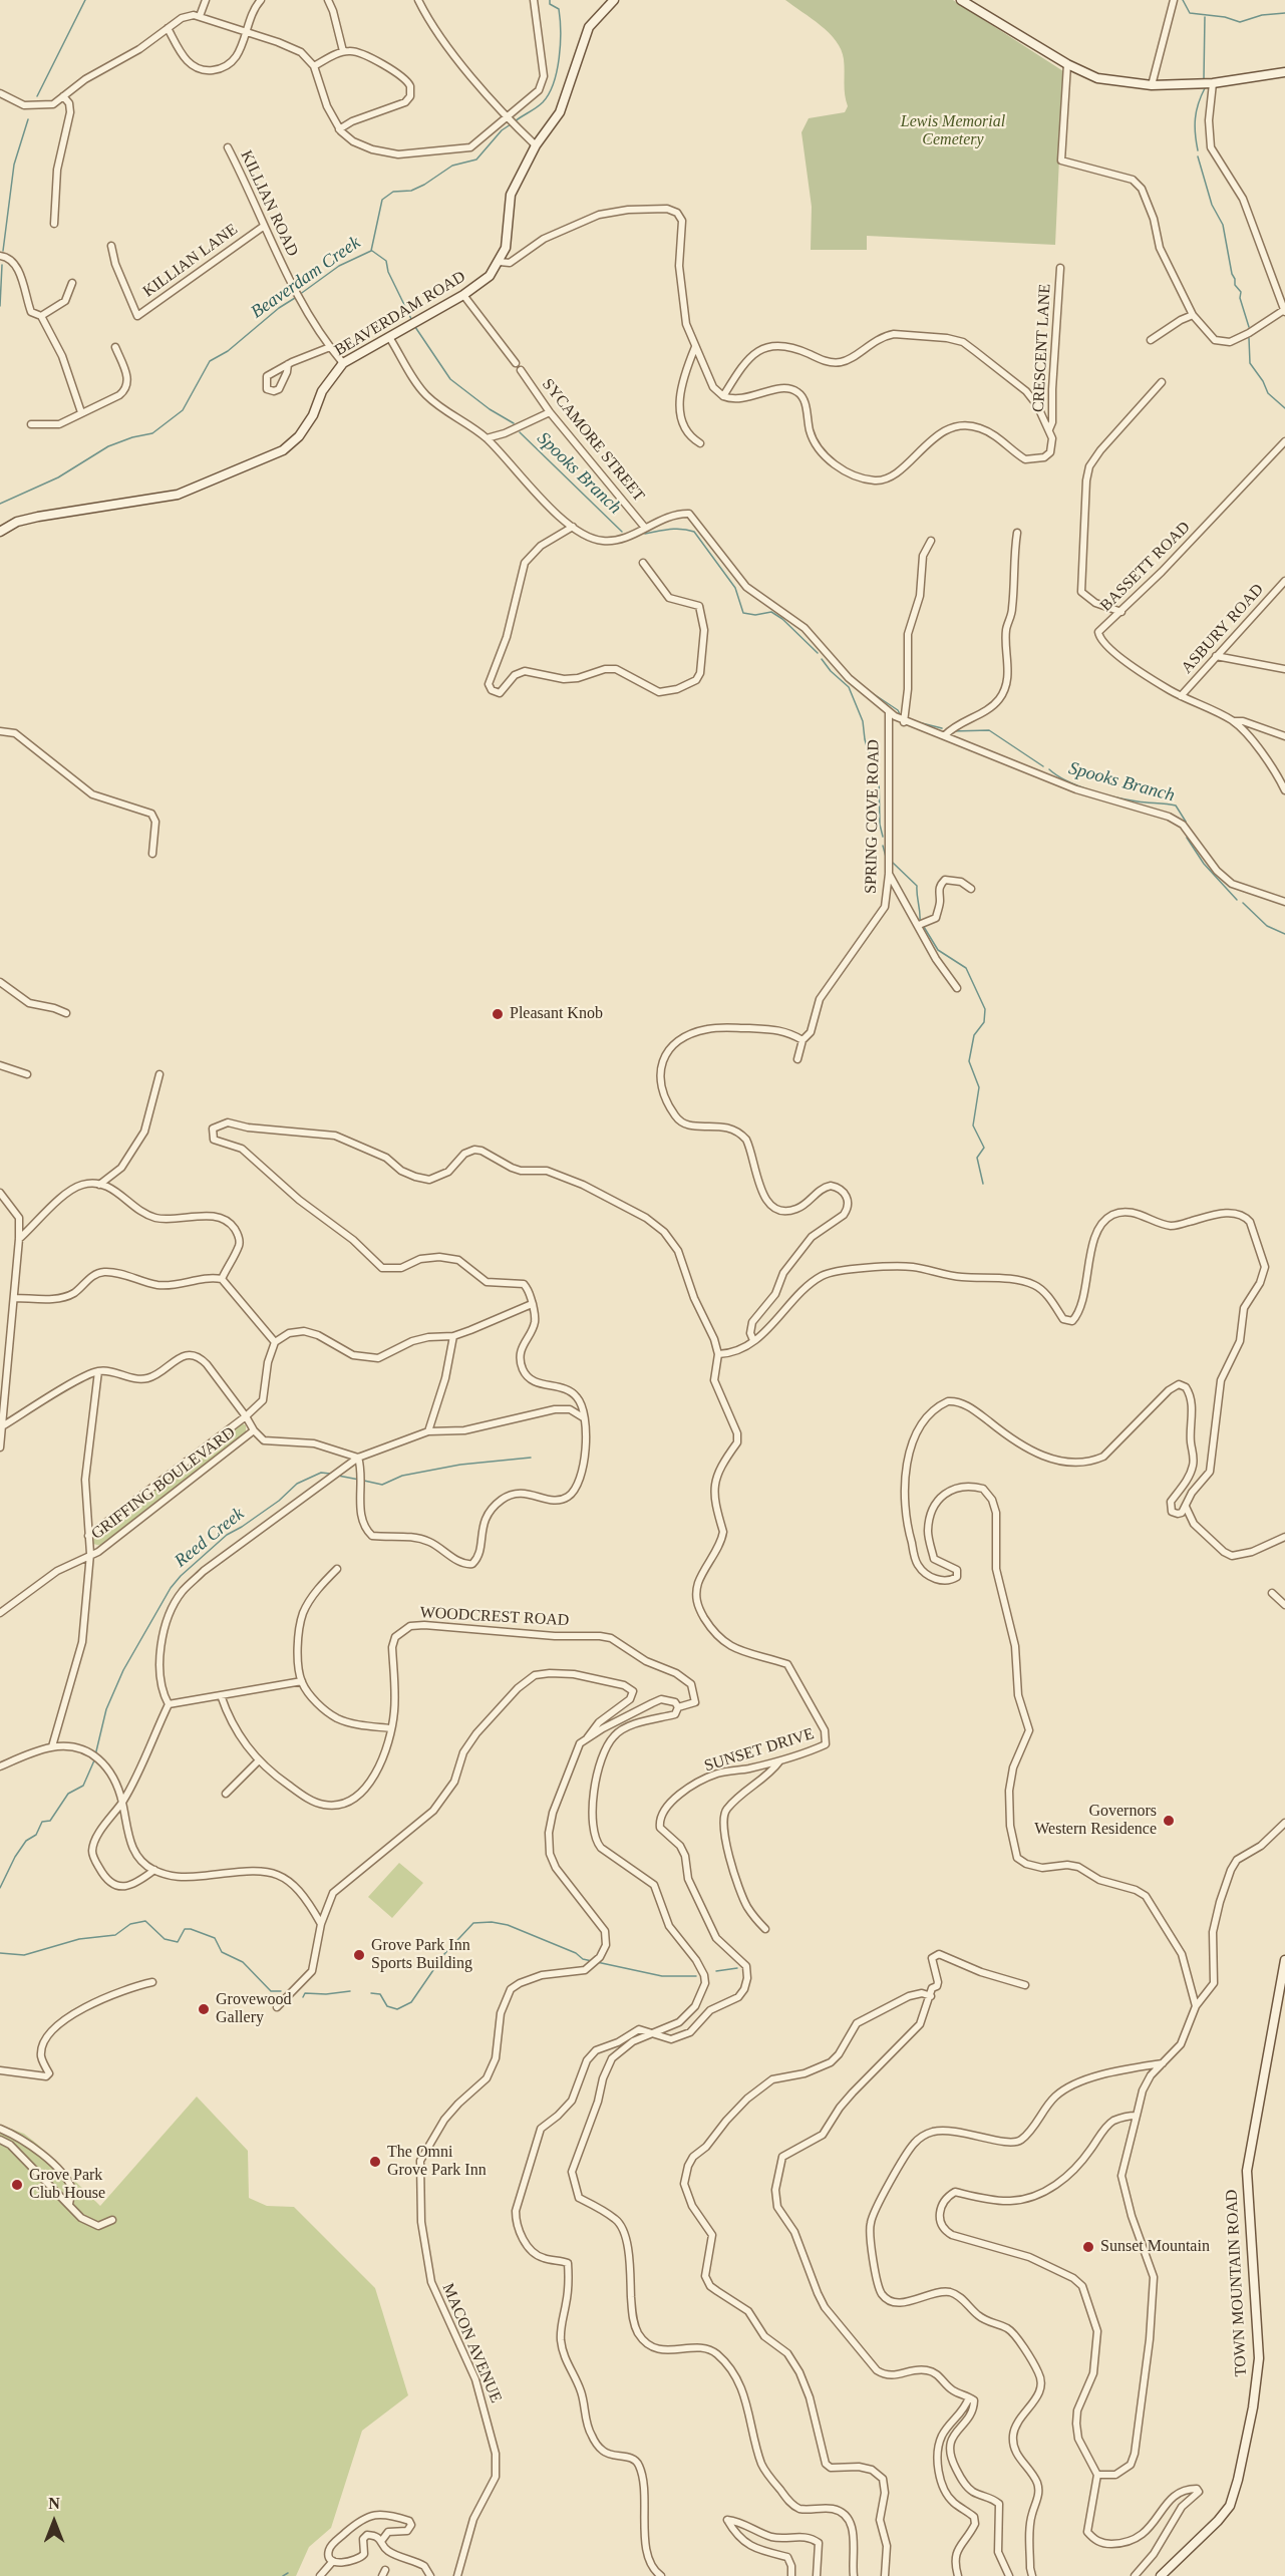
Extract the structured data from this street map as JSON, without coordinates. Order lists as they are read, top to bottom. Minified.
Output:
{"streets":{"street":["KILLIAN ROAD","KILLIAN LANE","BEAVERDAM ROAD","CRESCENT LANE","SYCAMORE STREET","BASSETT ROAD","ASBURY ROAD","SPRING COVE ROAD","GRIFFING BOULEVARD","WOODCREST ROAD","SUNSET DRIVE","TOWN MOUNTAIN ROAD","MACON AVENUE"]},"crossings":[["KILLIAN ROAD","KILLIAN LANE"],["KILLIAN ROAD","BEAVERDAM ROAD"],["BASSETT ROAD","ASBURY ROAD"]],"water":["Beaverdam Creek","Spooks Branch","Reed Creek"],"parks":["Lewis Memorial Cemetery"],"places":["Pleasant Knob","Governors Western Residence","Grove Park Inn Sports Building","Grovewood Gallery","The Omni Grove Park Inn","Grove Park Club House","Sunset Mountain"],"north":"top"}
